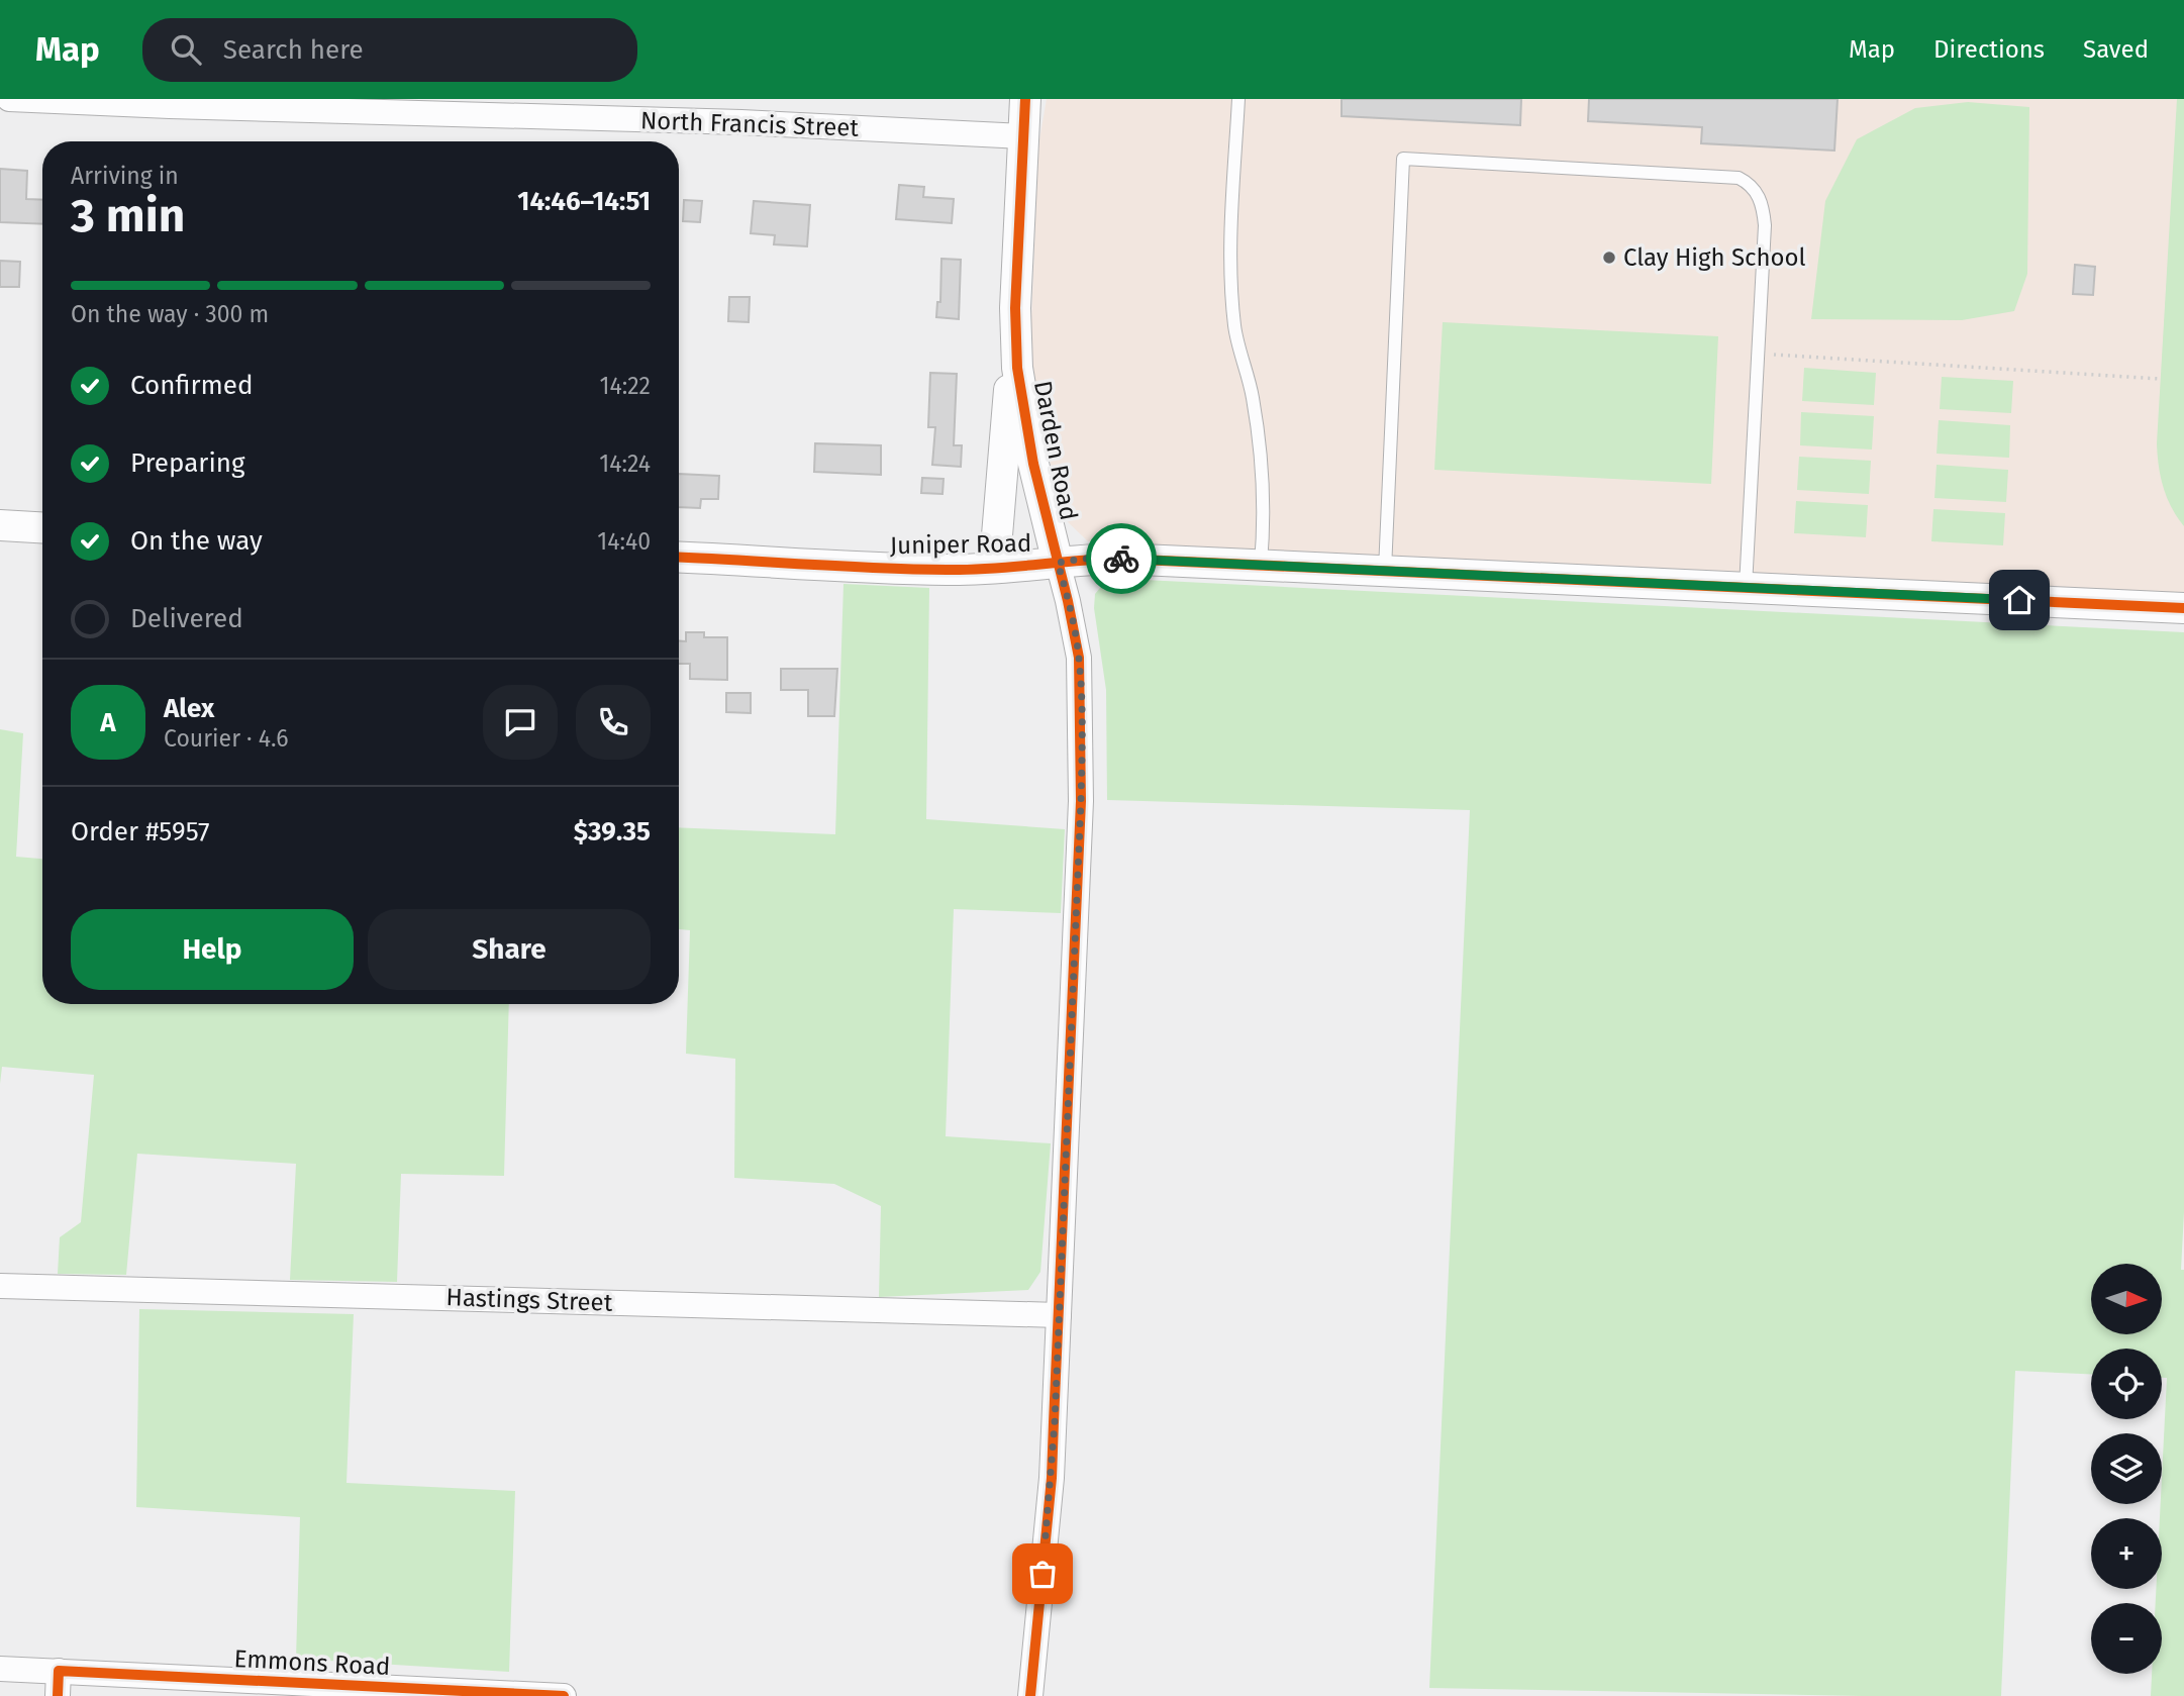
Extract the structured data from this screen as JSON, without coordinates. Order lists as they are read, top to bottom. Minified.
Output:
{"streets":{"street":["North Francis Street","Darden Road","Juniper Road","Hastings Street","Emmons Road"]},"crossings":[["North Francis Street","Darden Road"],["Darden Road","Juniper Road"],["Darden Road","Hastings Street"]],"places":["Clay High School"],"north":"right","page":{"header":"Map","search":"Search here","nav":["Map","Directions","Saved"],"heading":["3 min","Arriving in","14:46–14:51"],"panel":["Alex","Courier · 4.6","Order #5957","$39.35"],"bar":"On the way · 300 m","list":[["Confirmed","14:22"],["Preparing","14:24"],["On the way","14:40"],"Delivered"],"round":"A","buttons":["Help","Share"],"map_buttons":["+","−"]}}
